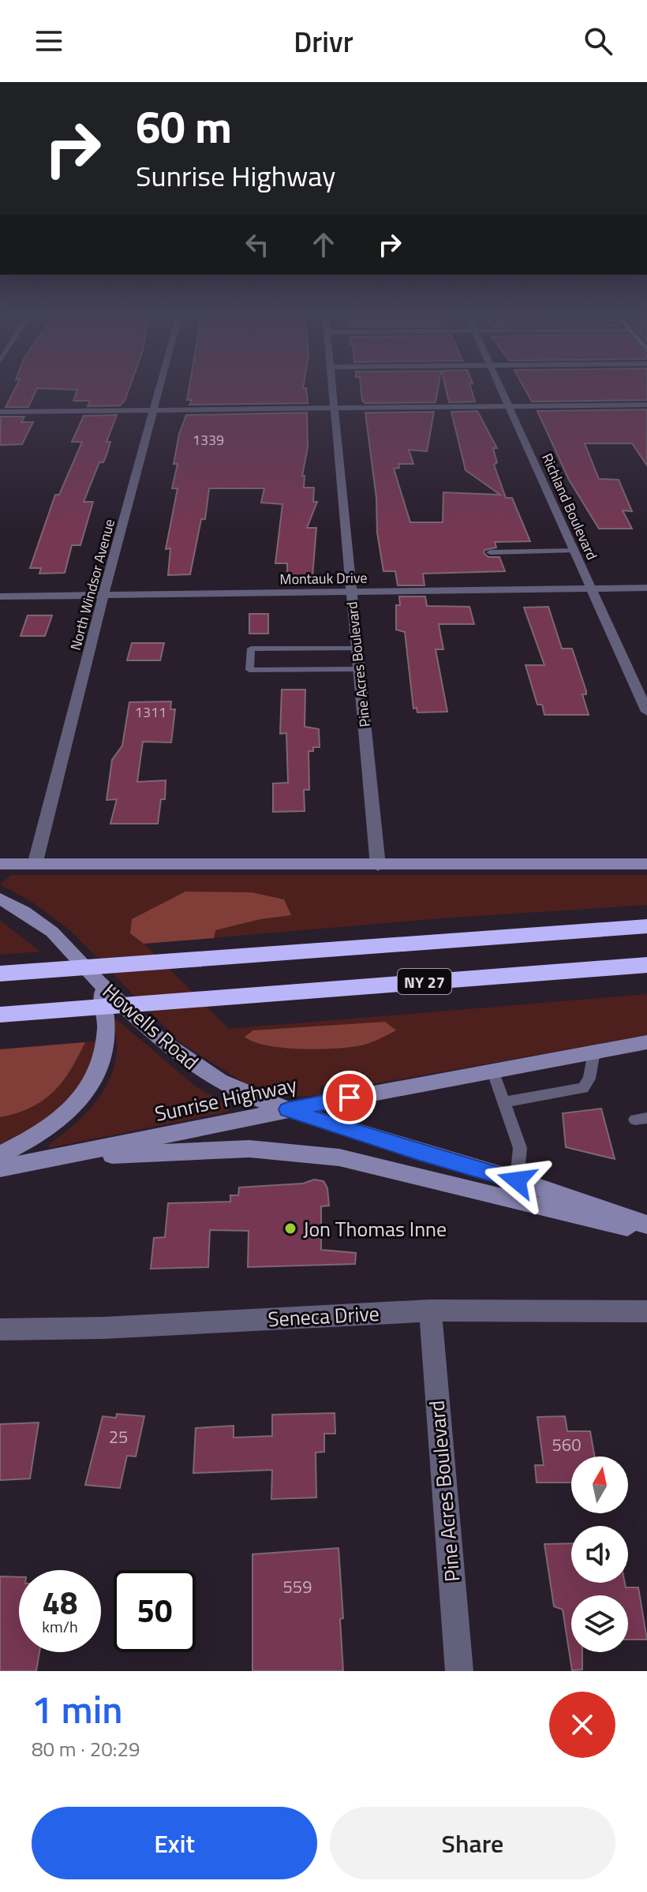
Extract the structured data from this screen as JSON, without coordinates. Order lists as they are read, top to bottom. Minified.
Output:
{"streets":{"highway":["NY 27"],"main road":["Howells Road","Sunrise Highway"],"street":["Richland Boulevard","Montauk Drive","North Windsor Avenue","Pine Acres Boulevard","Seneca Drive"]},"crossings":[["Richland Boulevard","Montauk Drive"],["Montauk Drive","North Windsor Avenue"],["Montauk Drive","Pine Acres Boulevard"],["Pine Acres Boulevard","Seneca Drive"],["Howells Road","Sunrise Highway"]],"places":["Jon Thomas Inne"],"house_numbers":["1339","1311","25","560","559"],"north":"top","page":{"header":"Drivr","turn":["60 m","Sunrise Highway"],"speed":"48 km/h","limit":"50","heading":["1 min","80 m · 20:29"],"buttons":["Exit","Share"]}}
